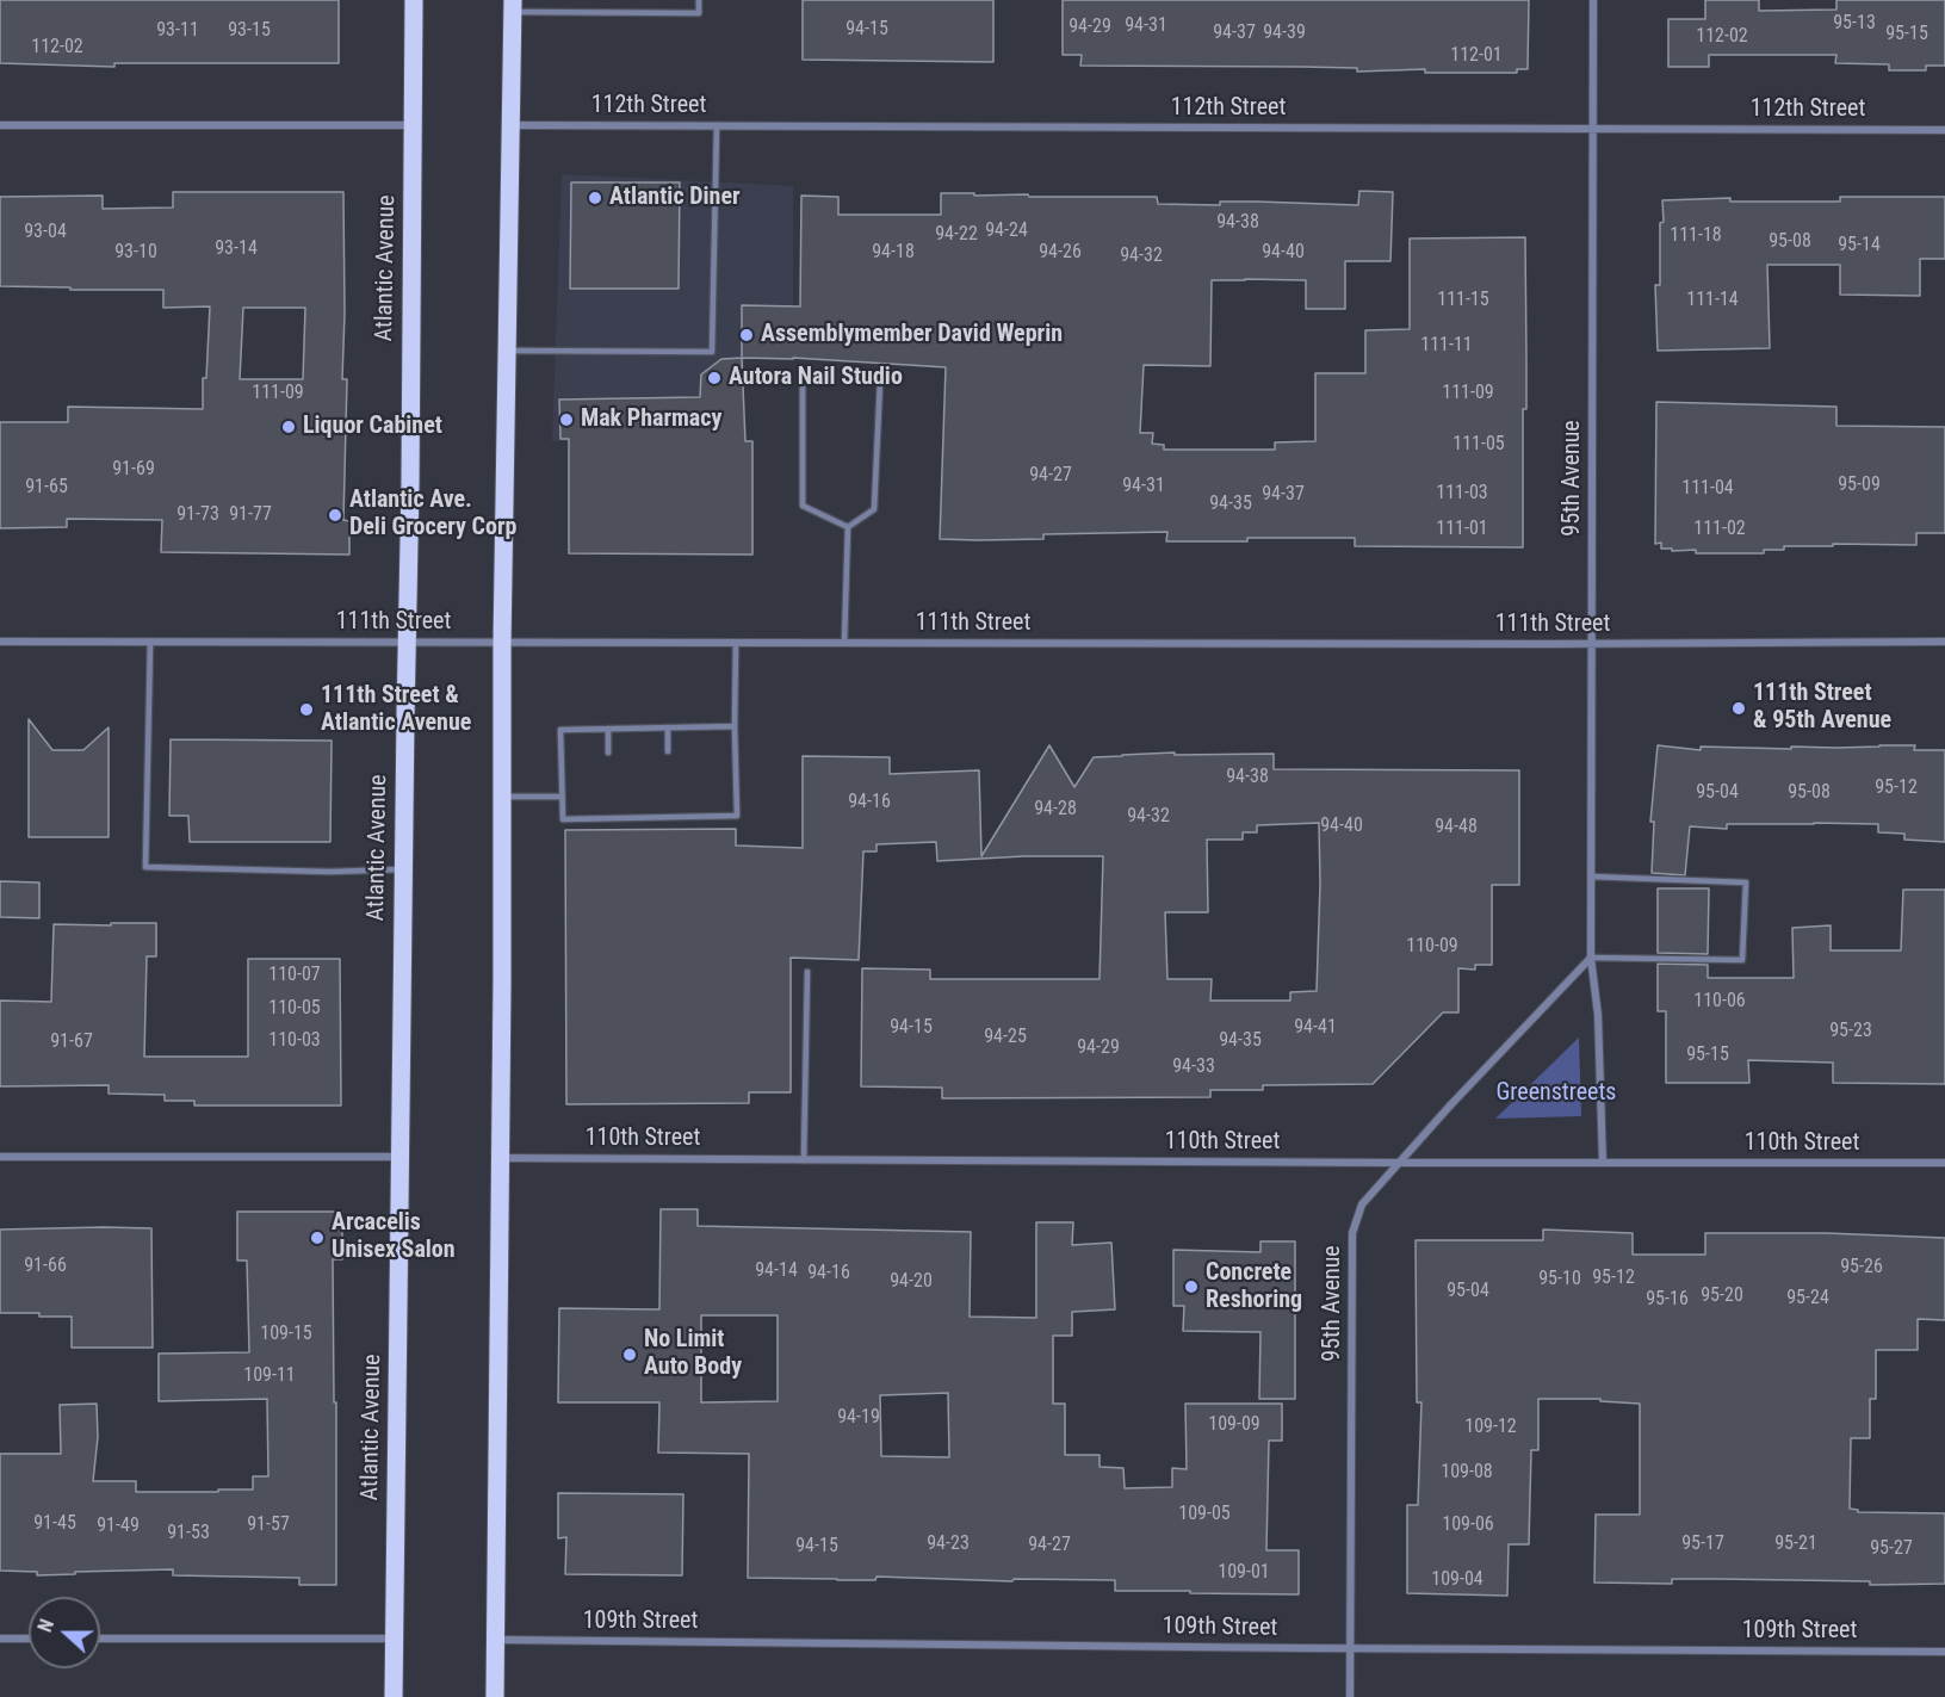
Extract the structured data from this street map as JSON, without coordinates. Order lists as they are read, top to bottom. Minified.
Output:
{"streets":{"main road":["Atlantic Avenue"],"street":["112th Street","95th Avenue","111th Street","110th Street","109th Street"]},"crossings":[["112th Street","95th Avenue"],["Atlantic Avenue","111th Street"],["95th Avenue","111th Street"],["95th Avenue","110th Street"],["95th Avenue","109th Street"]],"parks":["Greenstreets"],"places":["Atlantic Diner","Assemblymember David Weprin","Autora Nail Studio","Mak Pharmacy","Liquor Cabinet","Atlantic Ave. Deli Grocery Corp","111th Street & 95th Avenue","111th Street & Atlantic Avenue","Arcacelis Unisex Salon","Concrete Reshoring","No Limit Auto Body"],"house_numbers":["95-13","94-31","94-29","94-15","93-11","93-15","94-37","94-39","95-15","112-02","112-02","112-01","94-38","94-24","93-04","94-22","111-18","95-08","95-14","93-14","93-10","94-18","94-26","94-40","94-32","111-15","111-14","111-11","111-09","111-09","111-05","91-69","94-27","95-09","94-31","91-65","111-04","111-03","94-37","94-35","91-73","91-77","111-01","111-02","94-38","95-12","95-04","95-08","94-16","94-28","94-32","94-40","94-48","110-09","110-07","110-06","110-05","94-15","94-41","95-23","94-25","110-03","94-35","91-67","94-29","95-15","94-33","91-66","95-26","94-14","94-16","95-12","95-10","94-20","95-04","95-20","95-24","95-16","109-15","109-11","94-19","109-09","109-12","109-08","109-05","91-45","91-57","109-06","91-49","91-53","94-23","95-17","95-21","94-27","94-15","95-27","109-01","109-04"],"north":"left"}
